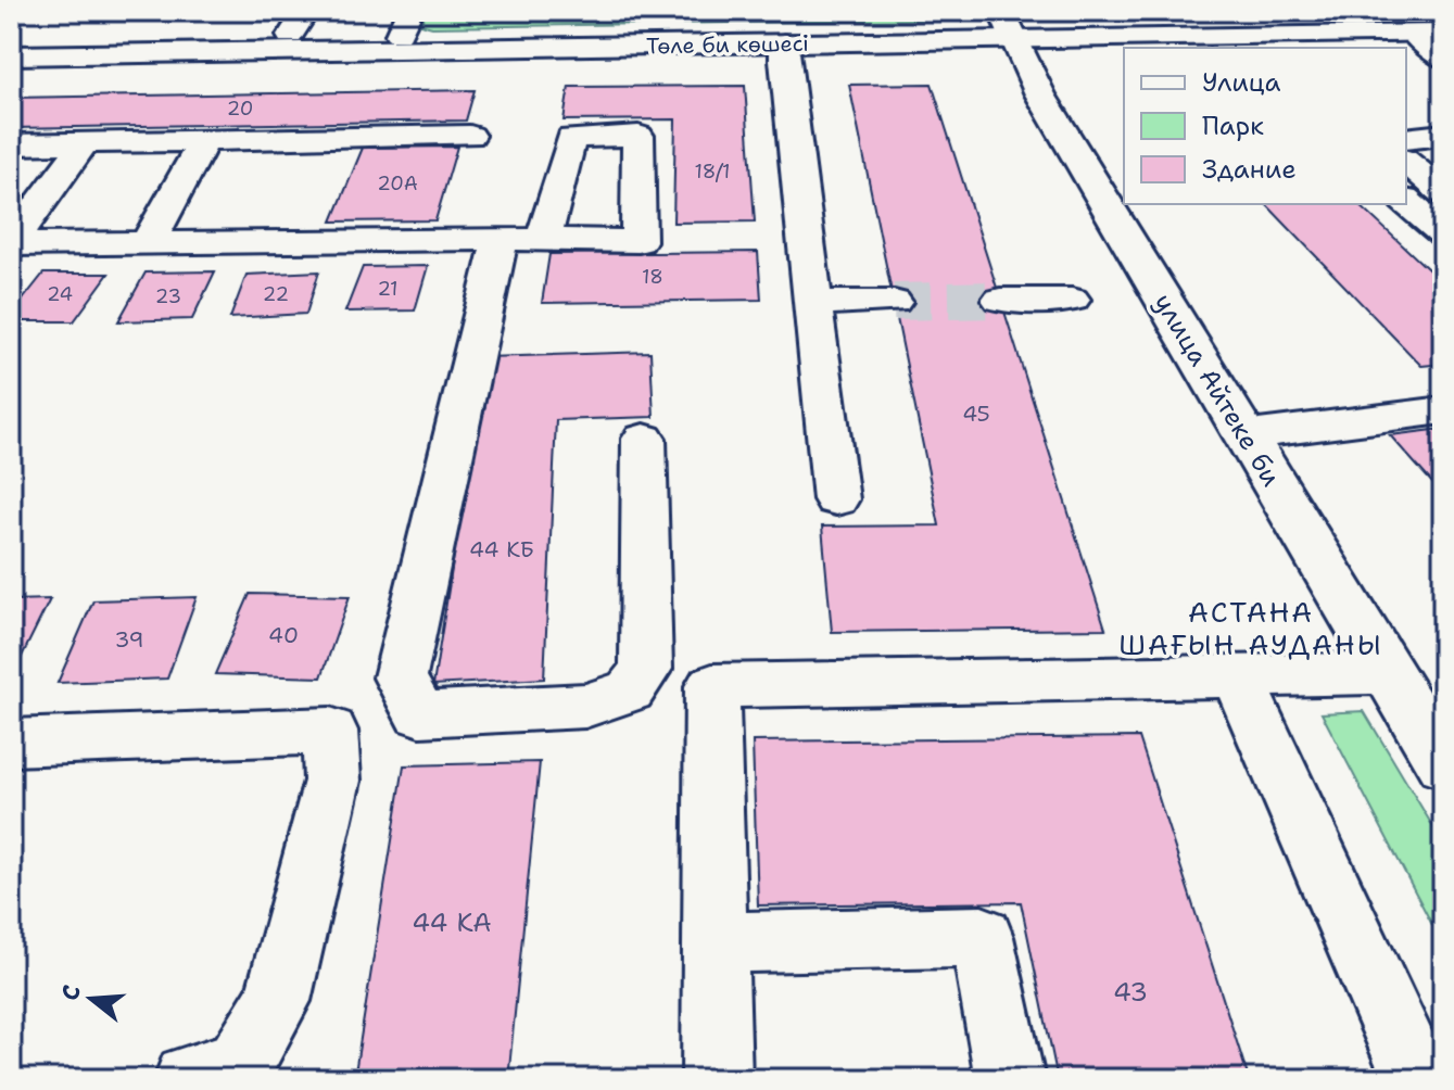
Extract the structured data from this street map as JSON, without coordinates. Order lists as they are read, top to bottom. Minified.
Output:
{"streets":{"main road":["Төле би көшесі","улица Айтеке би"]},"crossings":[["Төле би көшесі","улица Айтеке би"]],"districts":["АСТАНА ШАҒЫН АУДАНЫ"],"house_numbers":["20","18/1","20А","18","21","24","22","23","45","44 КБ","40","39","44 КА","43"],"legend":["Улица","Парк","Здание"],"north":"left"}
